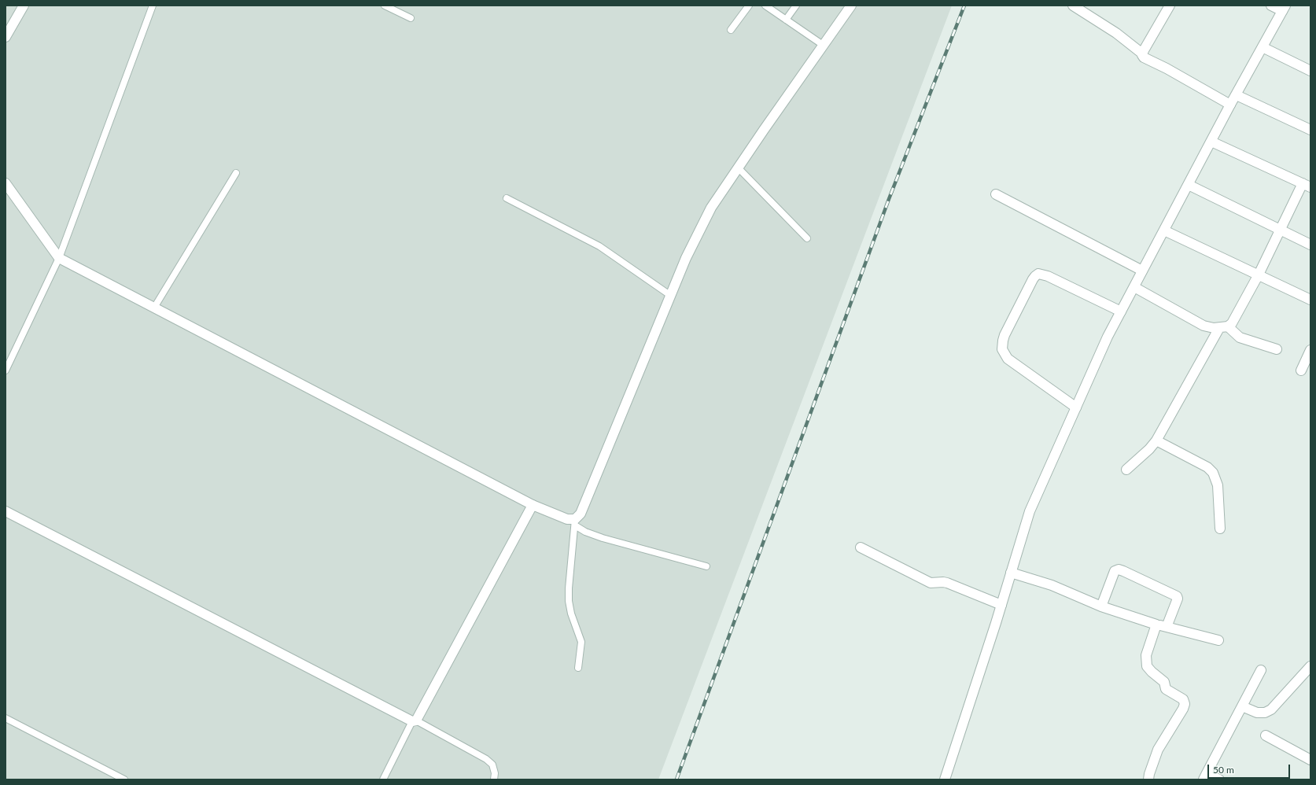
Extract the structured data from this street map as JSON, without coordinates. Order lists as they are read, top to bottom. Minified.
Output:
{"scale_bar":"50 m"}
